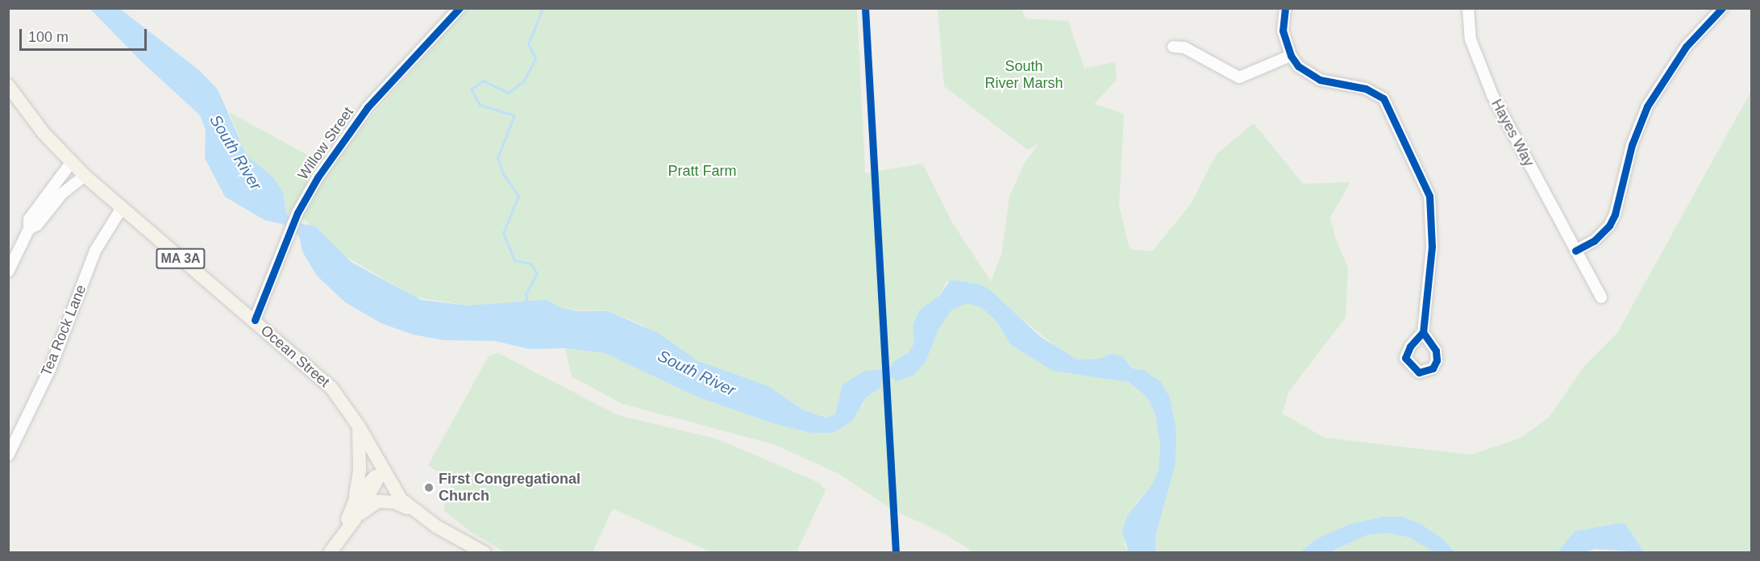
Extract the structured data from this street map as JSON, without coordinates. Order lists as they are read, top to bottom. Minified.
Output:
{"streets":{"main road":["MA 3A","Ocean Street"],"street":["Hayes Way","Willow Street","Tea Rock Lane"]},"crossings":[["Willow Street","Ocean Street"],["Tea Rock Lane","Ocean Street"]],"water":["South River"],"parks":["South River Marsh","Pratt Farm"],"places":["First Congregational Church"],"scale_bar":"100 m"}
